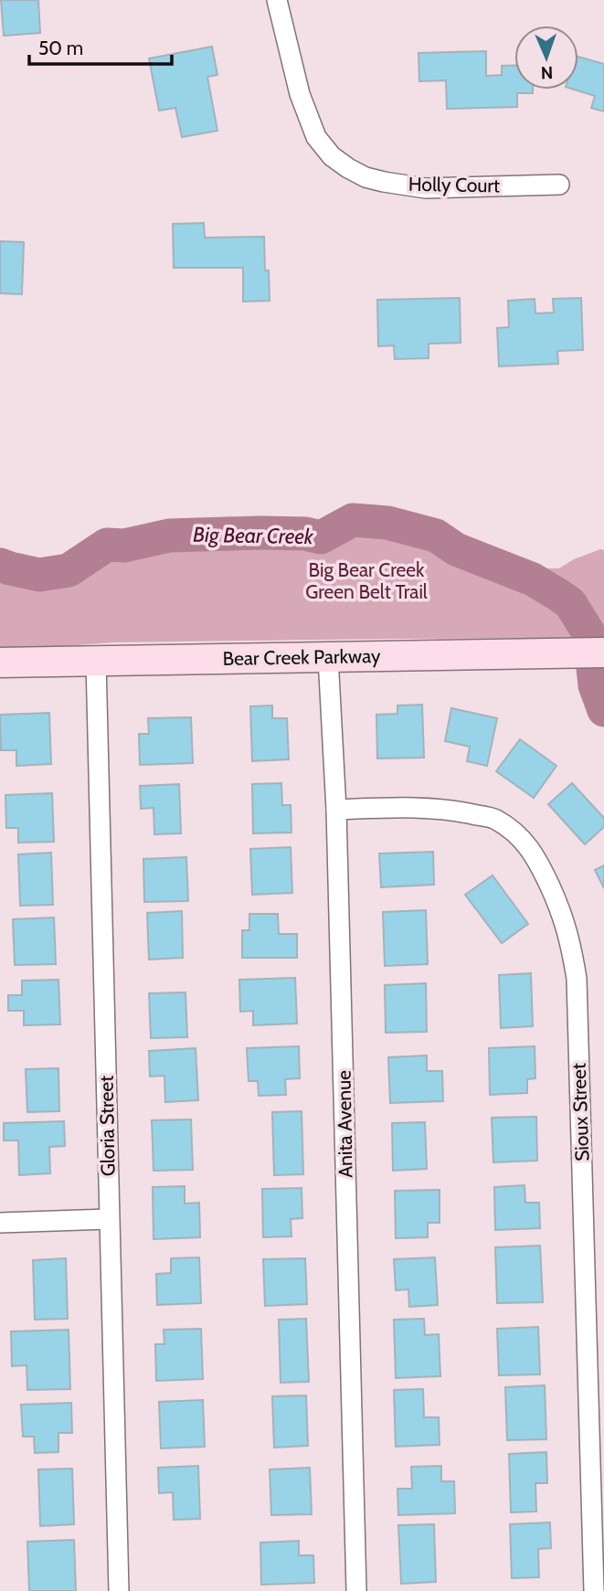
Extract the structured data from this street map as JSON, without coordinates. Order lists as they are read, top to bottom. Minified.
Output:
{"streets":{"main road":["Bear Creek Parkway"],"street":["Holly Court","Sioux Street","Anita Avenue","Gloria Street"]},"crossings":[["Bear Creek Parkway","Anita Avenue"],["Bear Creek Parkway","Gloria Street"],["Sioux Street","Anita Avenue"]],"water":["Big Bear Creek"],"parks":["Big Bear Creek Green Belt Trail"],"scale_bar":"50 m","north":"bottom"}
